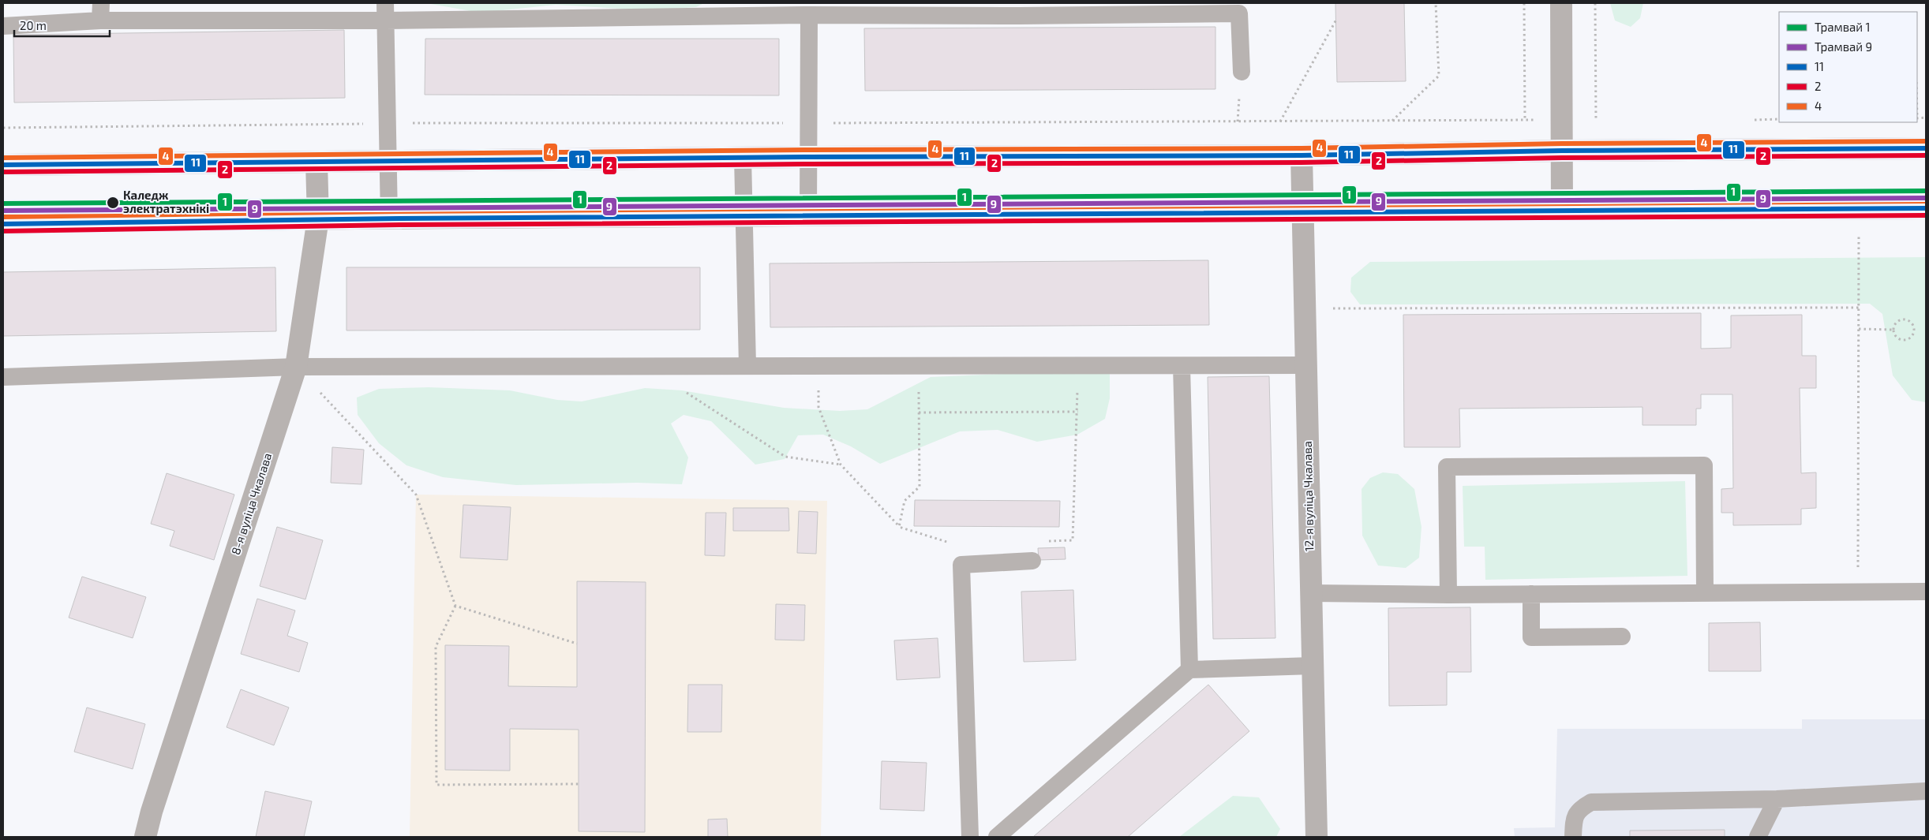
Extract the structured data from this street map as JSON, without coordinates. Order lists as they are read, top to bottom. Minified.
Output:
{"streets":{"street":["12-я вуліца Чкалава","8-я вуліца Чкалава"]},"places":["Каледж электратэхнікі"],"lines":["transit line 4","transit line 11","transit line 2","tram line 1","tram line 9"],"legend":["Трамвай 1","Трамвай 9","11","2","4"],"scale_bar":"20 m"}
